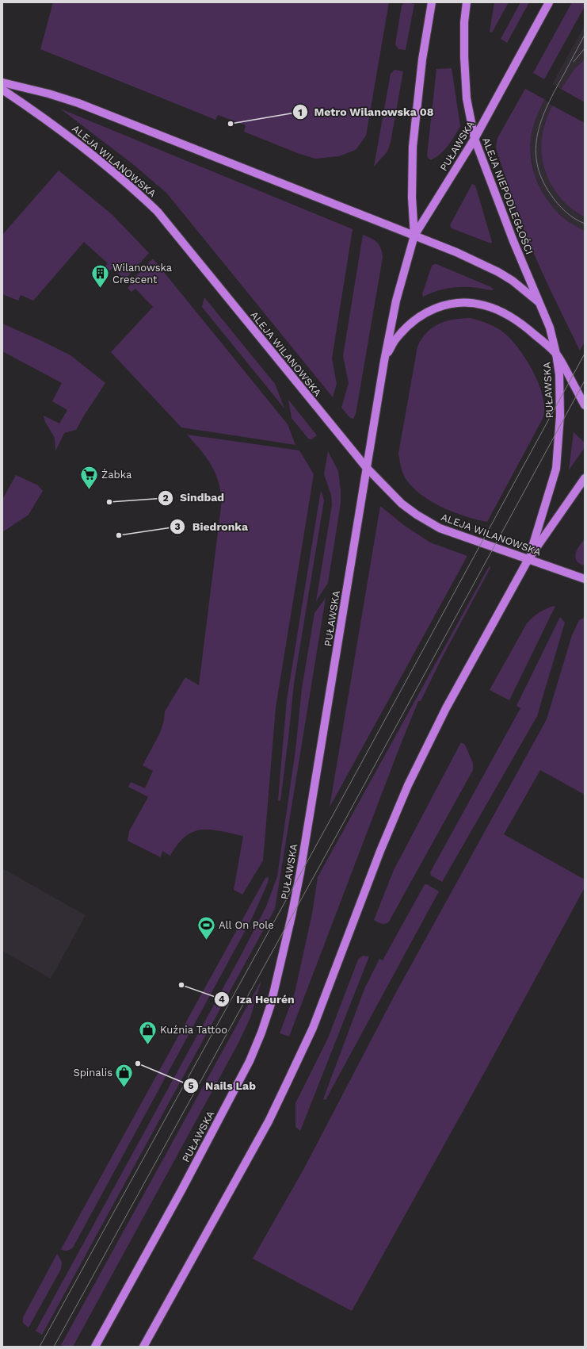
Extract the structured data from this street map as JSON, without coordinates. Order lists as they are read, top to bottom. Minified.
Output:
{"streets":{"main road":["PUŁAWSKA","ALEJA WILANOWSKA","ALEJA NIEPODLEGŁOŚCI"]},"crossings":[["PUŁAWSKA","ALEJA WILANOWSKA"],["PUŁAWSKA","ALEJA NIEPODLEGŁOŚCI"]],"places":{"other":["Metro Wilanowska 08","Sindbad","Biedronka","Iza Heurén","Nails Lab"],"building":["Wilanowska Crescent"],"supermarket":["Żabka"],"sports":["All On Pole"],"shop":["Kuźnia Tattoo","Spinalis"]}}
